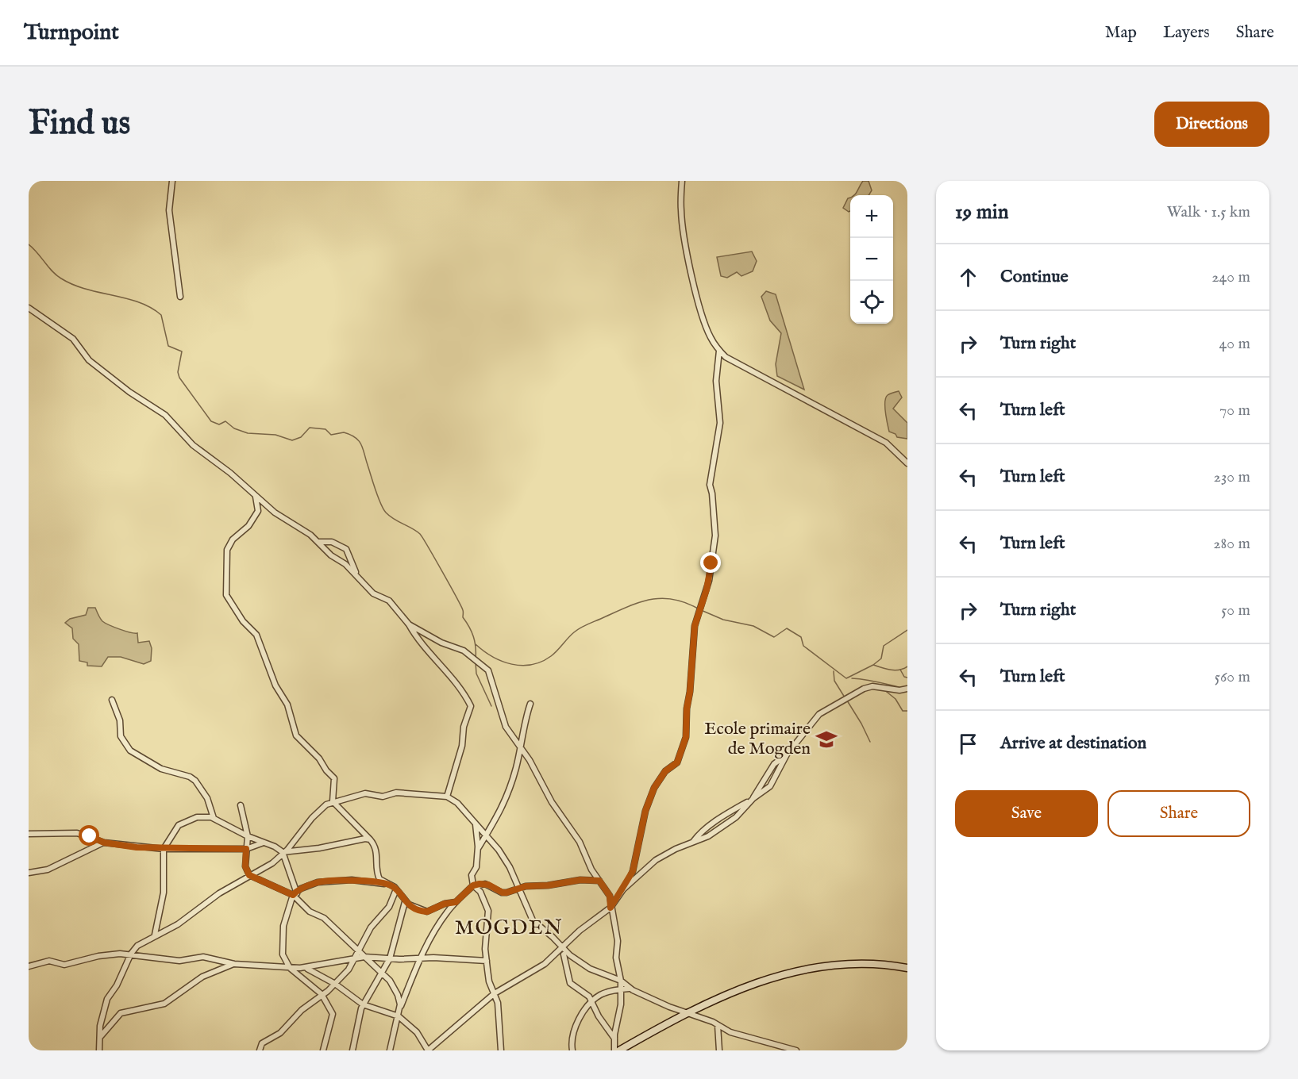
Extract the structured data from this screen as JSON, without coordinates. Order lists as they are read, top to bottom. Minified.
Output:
{"districts":["MOGDEN"],"places":{"school or university":["Ecole primaire de Mogden"]},"page":{"header":"Turnpoint","nav":["Map","Layers","Share"],"buttons":["Directions",["Save","Share"]],"title":"Find us","heading":["19 min","Walk · 1.5 km"],"map_buttons":["+","−"],"list":[["Continue","240 m"],["Turn right","40 m"],["Turn left","70 m"],["Turn left","230 m"],["Turn left","280 m"],["Turn right","50 m"],["Turn left","560 m"],"Arrive at destination"]}}
